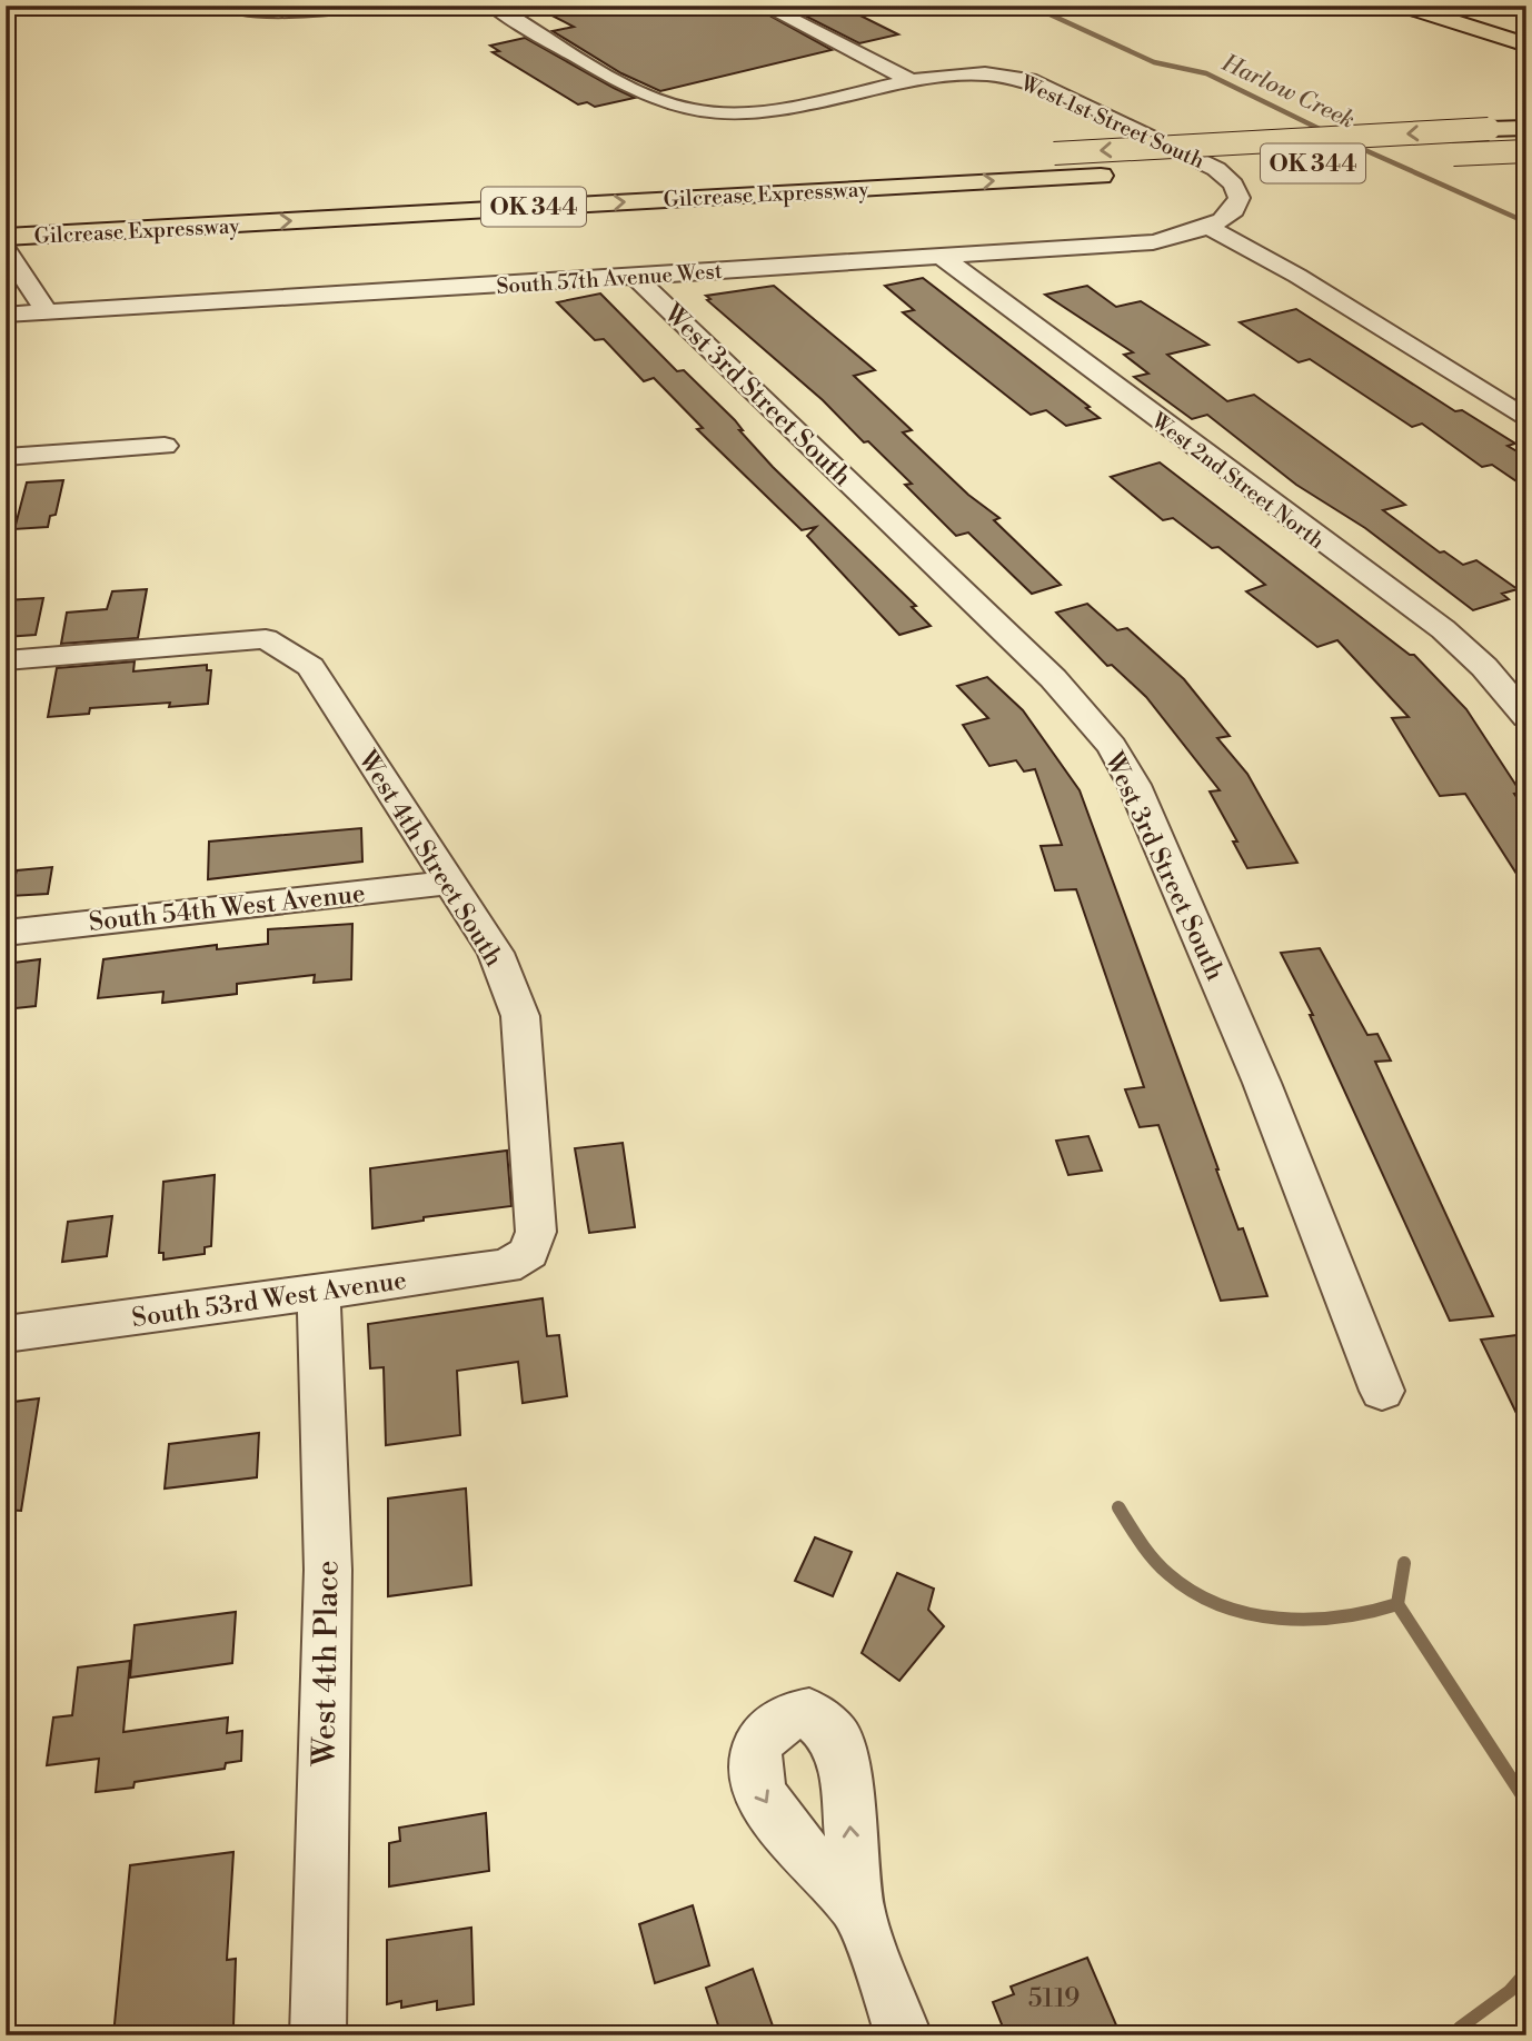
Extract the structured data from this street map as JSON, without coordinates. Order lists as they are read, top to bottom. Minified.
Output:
{"streets":{"main road":["OK 344","Gilcrease Expressway"],"street":["West 1st Street South","South 57th Avenue West","West 3rd Street South","West 2nd Street North","West 4th Street South","South 54th West Avenue","South 53rd West Avenue","West 4th Place"]},"crossings":[["West 1st Street South","South 57th Avenue West"],["South 57th Avenue West","West 3rd Street South"],["South 57th Avenue West","West 2nd Street North"],["West 4th Street South","South 54th West Avenue"],["West 4th Street South","South 53rd West Avenue"],["South 53rd West Avenue","West 4th Place"]],"water":["Harlow Creek"],"house_numbers":["5119"]}
